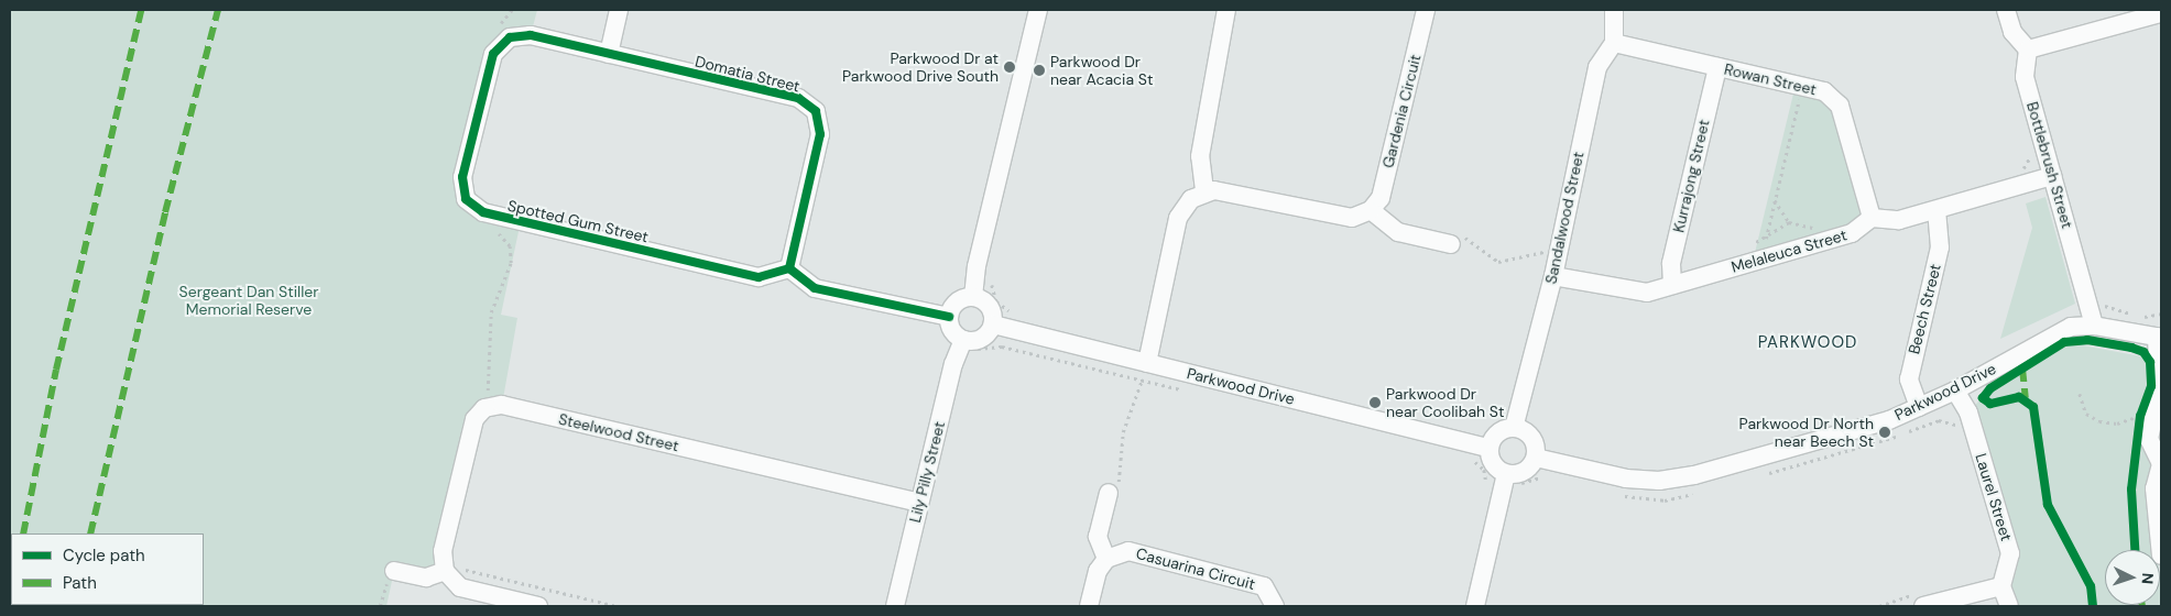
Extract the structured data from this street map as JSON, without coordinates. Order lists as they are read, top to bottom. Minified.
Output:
{"streets":{"street":["Domatia Street","Rowan Street","Gardenia Circuit","Bottlebrush Street","Kurrajong Street","Sandalwood Street","Spotted Gum Street","Melaleuca Street","Beech Street","Parkwood Drive","Steelwood Street","Lily Pilly Street","Laurel Street","Casuarina Circuit"]},"crossings":[["Domatia Street","Spotted Gum Street"],["Rowan Street","Kurrajong Street"],["Rowan Street","Sandalwood Street"],["Rowan Street","Melaleuca Street"],["Bottlebrush Street","Parkwood Drive"],["Kurrajong Street","Melaleuca Street"],["Sandalwood Street","Melaleuca Street"],["Sandalwood Street","Parkwood Drive"],["Beech Street","Parkwood Drive"],["Parkwood Drive","Lily Pilly Street"],["Parkwood Drive","Laurel Street"],["Steelwood Street","Lily Pilly Street"]],"districts":["PARKWOOD"],"parks":["Sergeant Dan Stiller Memorial Reserve"],"places":["Parkwood Dr at Parkwood Drive South","Parkwood Dr near Acacia St","Parkwood Dr near Coolibah St","Parkwood Dr North near Beech St"],"legend":["Cycle path","Path"],"north":"right"}
